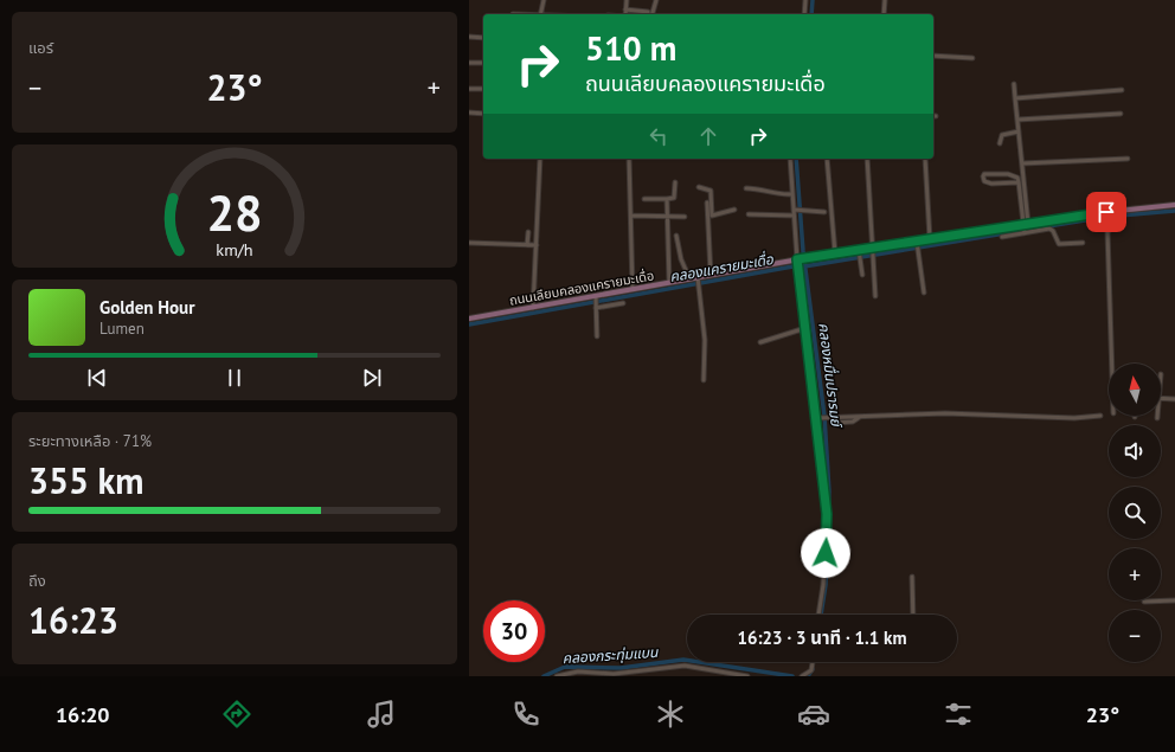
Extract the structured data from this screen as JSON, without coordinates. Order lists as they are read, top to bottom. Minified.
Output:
{"streets":{"street":["ถนนเลียบคลองแครายมะเดื่อ"]},"water":["คลองแครายมะเดื่อ","คลองหมื่นปรารมย์","คลองกระทุ่มแบน"],"north":"top","page":{"tile":["แอร์",["ระยะทางเหลือ · 71%","355 km"],["ถึง","16:23"]],"turn":["510 m","ถนนเลียบคลองแครายมะเดื่อ"],"heat":["−","23°","+"],"song":["Golden Hour","Lumen"],"map_buttons":["+","−"],"limit":"30","trip":"16:23 · 3 นาที · 1.1 km","tabs":["16:20","23°"],"gauge":["28","km/h"]}}
